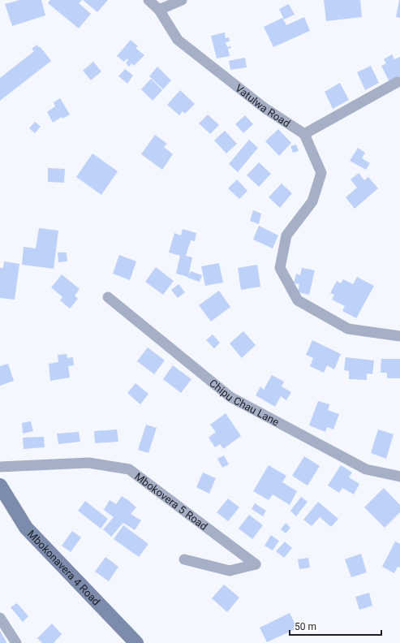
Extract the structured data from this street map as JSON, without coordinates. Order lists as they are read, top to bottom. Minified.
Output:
{"streets":{"street":["Vatulwa Road","Chipu Chau Lane","Mbokovera 5 Road","Mbokonavera 4 Road"]},"scale_bar":"50 m"}
